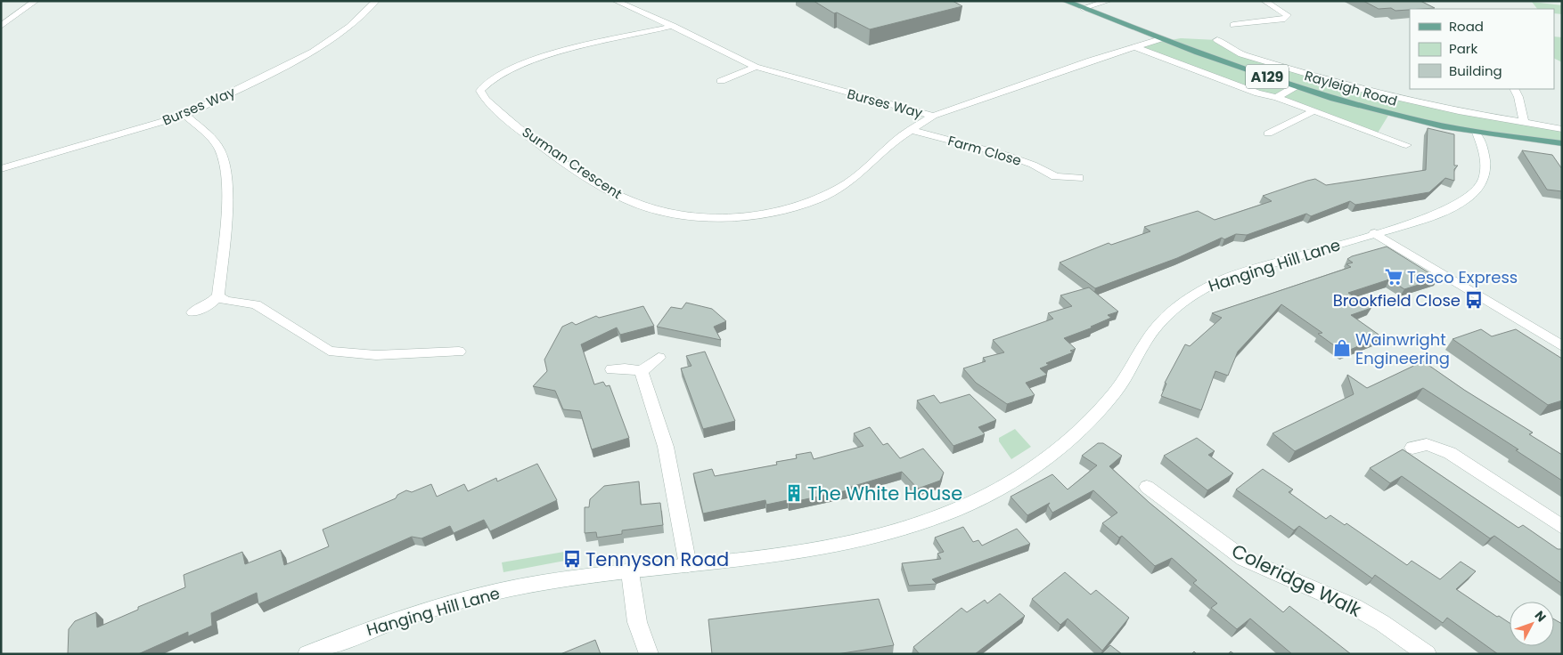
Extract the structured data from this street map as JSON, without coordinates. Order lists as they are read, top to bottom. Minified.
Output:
{"streets":{"main road":["A129","Rayleigh Road"],"street":["Burses Way","Farm Close","Surman Crescent","Hanging Hill Lane","Coleridge Walk"]},"crossings":[["Rayleigh Road","Burses Way"],["Rayleigh Road","Hanging Hill Lane"],["Burses Way","Surman Crescent"],["Farm Close","Surman Crescent"]],"places":{"supermarket":["Tesco Express"],"bus stop":["Brookfield Close","Tennyson Road"],"shop":["Wainwright Engineering"],"building":["The White House"]},"legend":["Road","Park","Building"],"north":"top right"}
